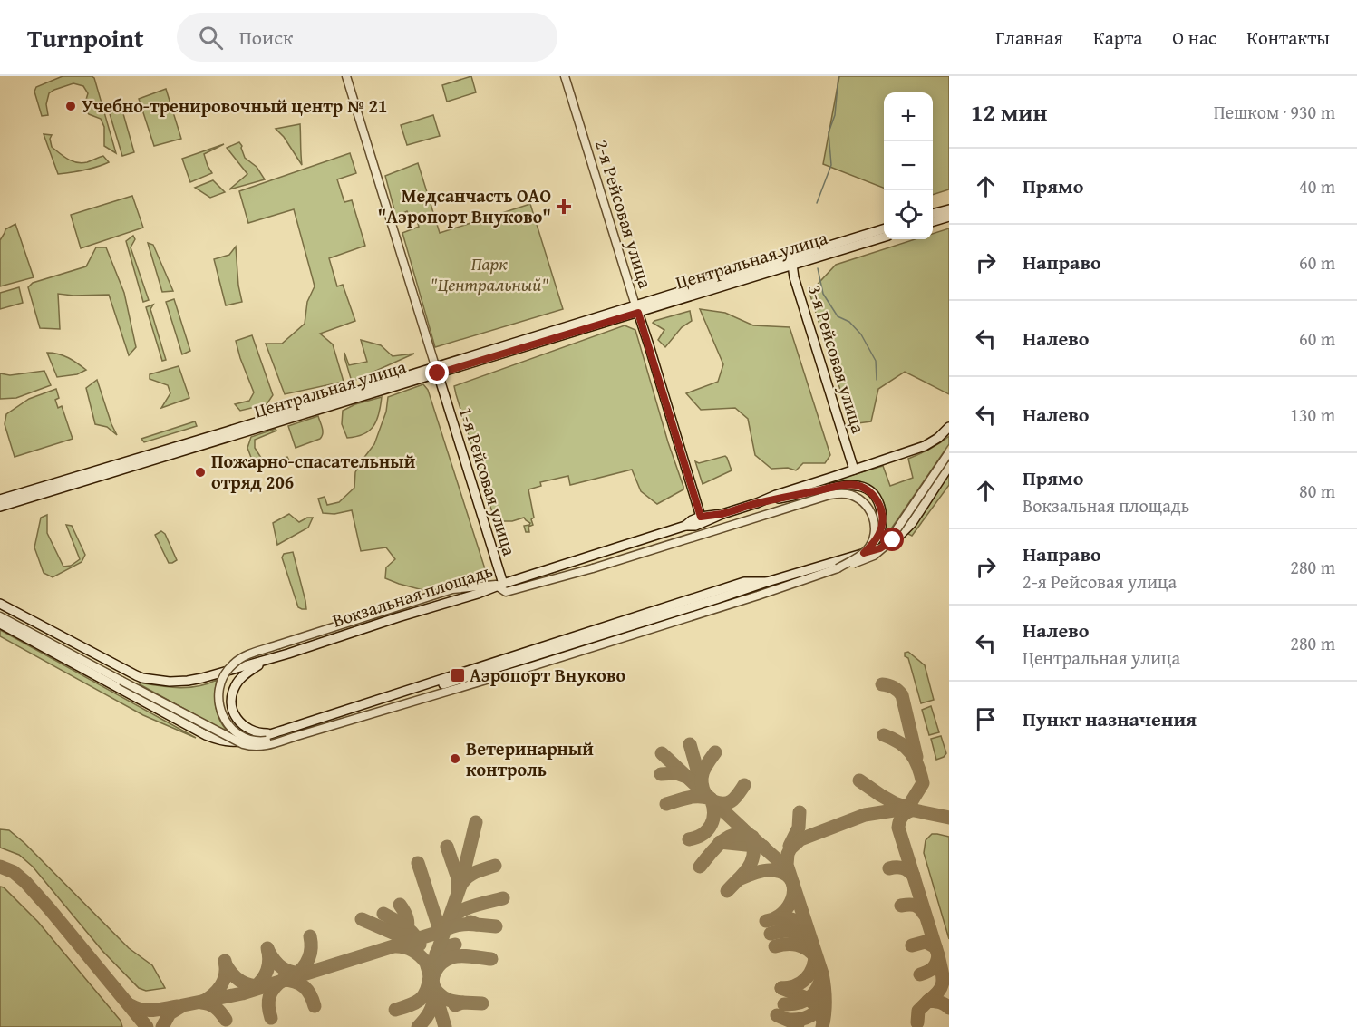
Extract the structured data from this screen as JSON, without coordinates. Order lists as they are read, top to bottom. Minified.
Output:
{"streets":{"main road":["2-я Рейсовая улица","Центральная улица","3-я Рейсовая улица","1-я Рейсовая улица","Вокзальная площадь"]},"crossings":[["2-я Рейсовая улица","Центральная улица"],["2-я Рейсовая улица","Вокзальная площадь"],["Центральная улица","3-я Рейсовая улица"],["Центральная улица","1-я Рейсовая улица"],["3-я Рейсовая улица","Вокзальная площадь"],["1-я Рейсовая улица","Вокзальная площадь"]],"parks":["Парк \"Центральный\""],"places":{"other":["Учебно-тренировочный центр № 21","Пожарно-спасательный отряд 206","Ветеринарный контроль"],"health":["Медсанчасть ОАО \"Аэропорт Внуково\""],"transit":["Аэропорт Внуково"]},"page":{"header":"Turnpoint","search":"Поиск","nav":["Главная","Карта","О нас","Контакты"],"heading":["12 мин","Пешком · 930 m"],"map_buttons":["+","−"],"list":[["Прямо","40 m"],["Направо","60 m"],["Налево","60 m"],["Налево","130 m"],["Прямо","Вокзальная площадь","80 m"],["Направо","2-я Рейсовая улица","280 m"],["Налево","Центральная улица","280 m"],"Пункт назначения"]}}
